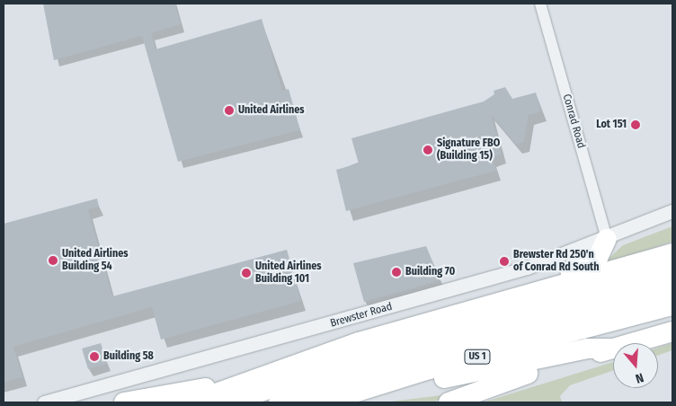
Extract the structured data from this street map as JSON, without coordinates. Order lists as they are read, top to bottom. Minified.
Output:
{"streets":{"highway":["US 1"],"street":["Conrad Road","Brewster Road"]},"crossings":[["Conrad Road","Brewster Road"]],"places":["United Airlines","Lot 151","Signature FBO (Building 15)","United Airlines Building 54","Brewster Rd 250'n of Conrad Rd South","Building 70","United Airlines Building 101","Building 58"],"north":"bottom"}
